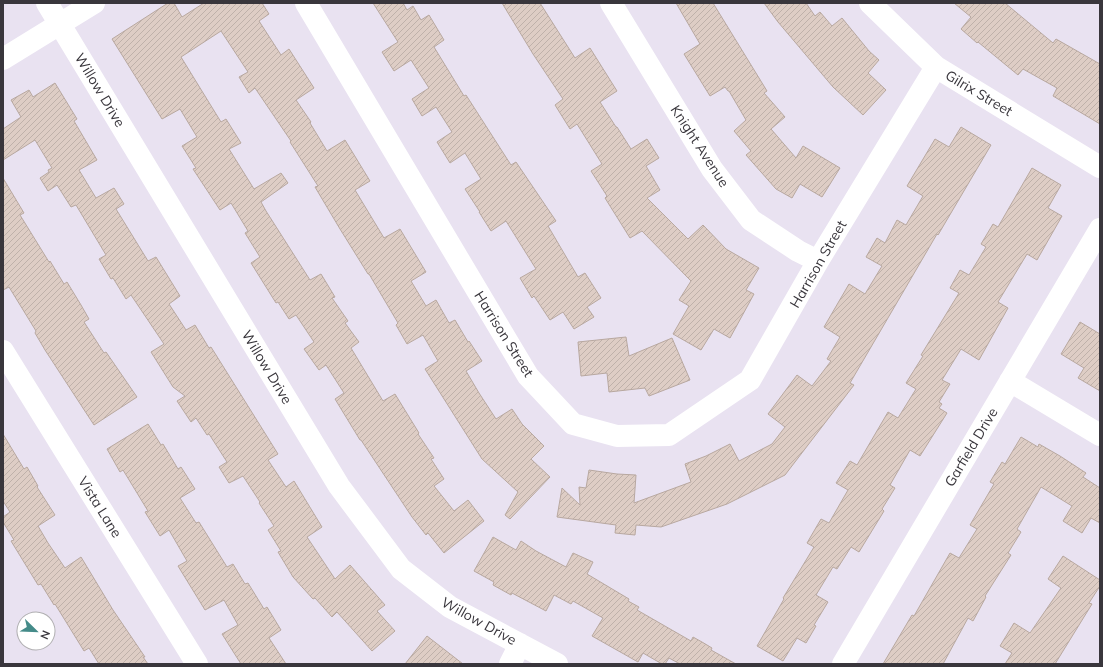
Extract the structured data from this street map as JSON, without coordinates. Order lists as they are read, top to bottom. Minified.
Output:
{"streets":{"street":["Willow Drive","Gilrix Street","Knight Avenue","Harrison Street","Garfield Drive","Vista Lane"]},"crossings":[["Gilrix Street","Harrison Street"],["Knight Avenue","Harrison Street"]],"north":"bottom right"}
